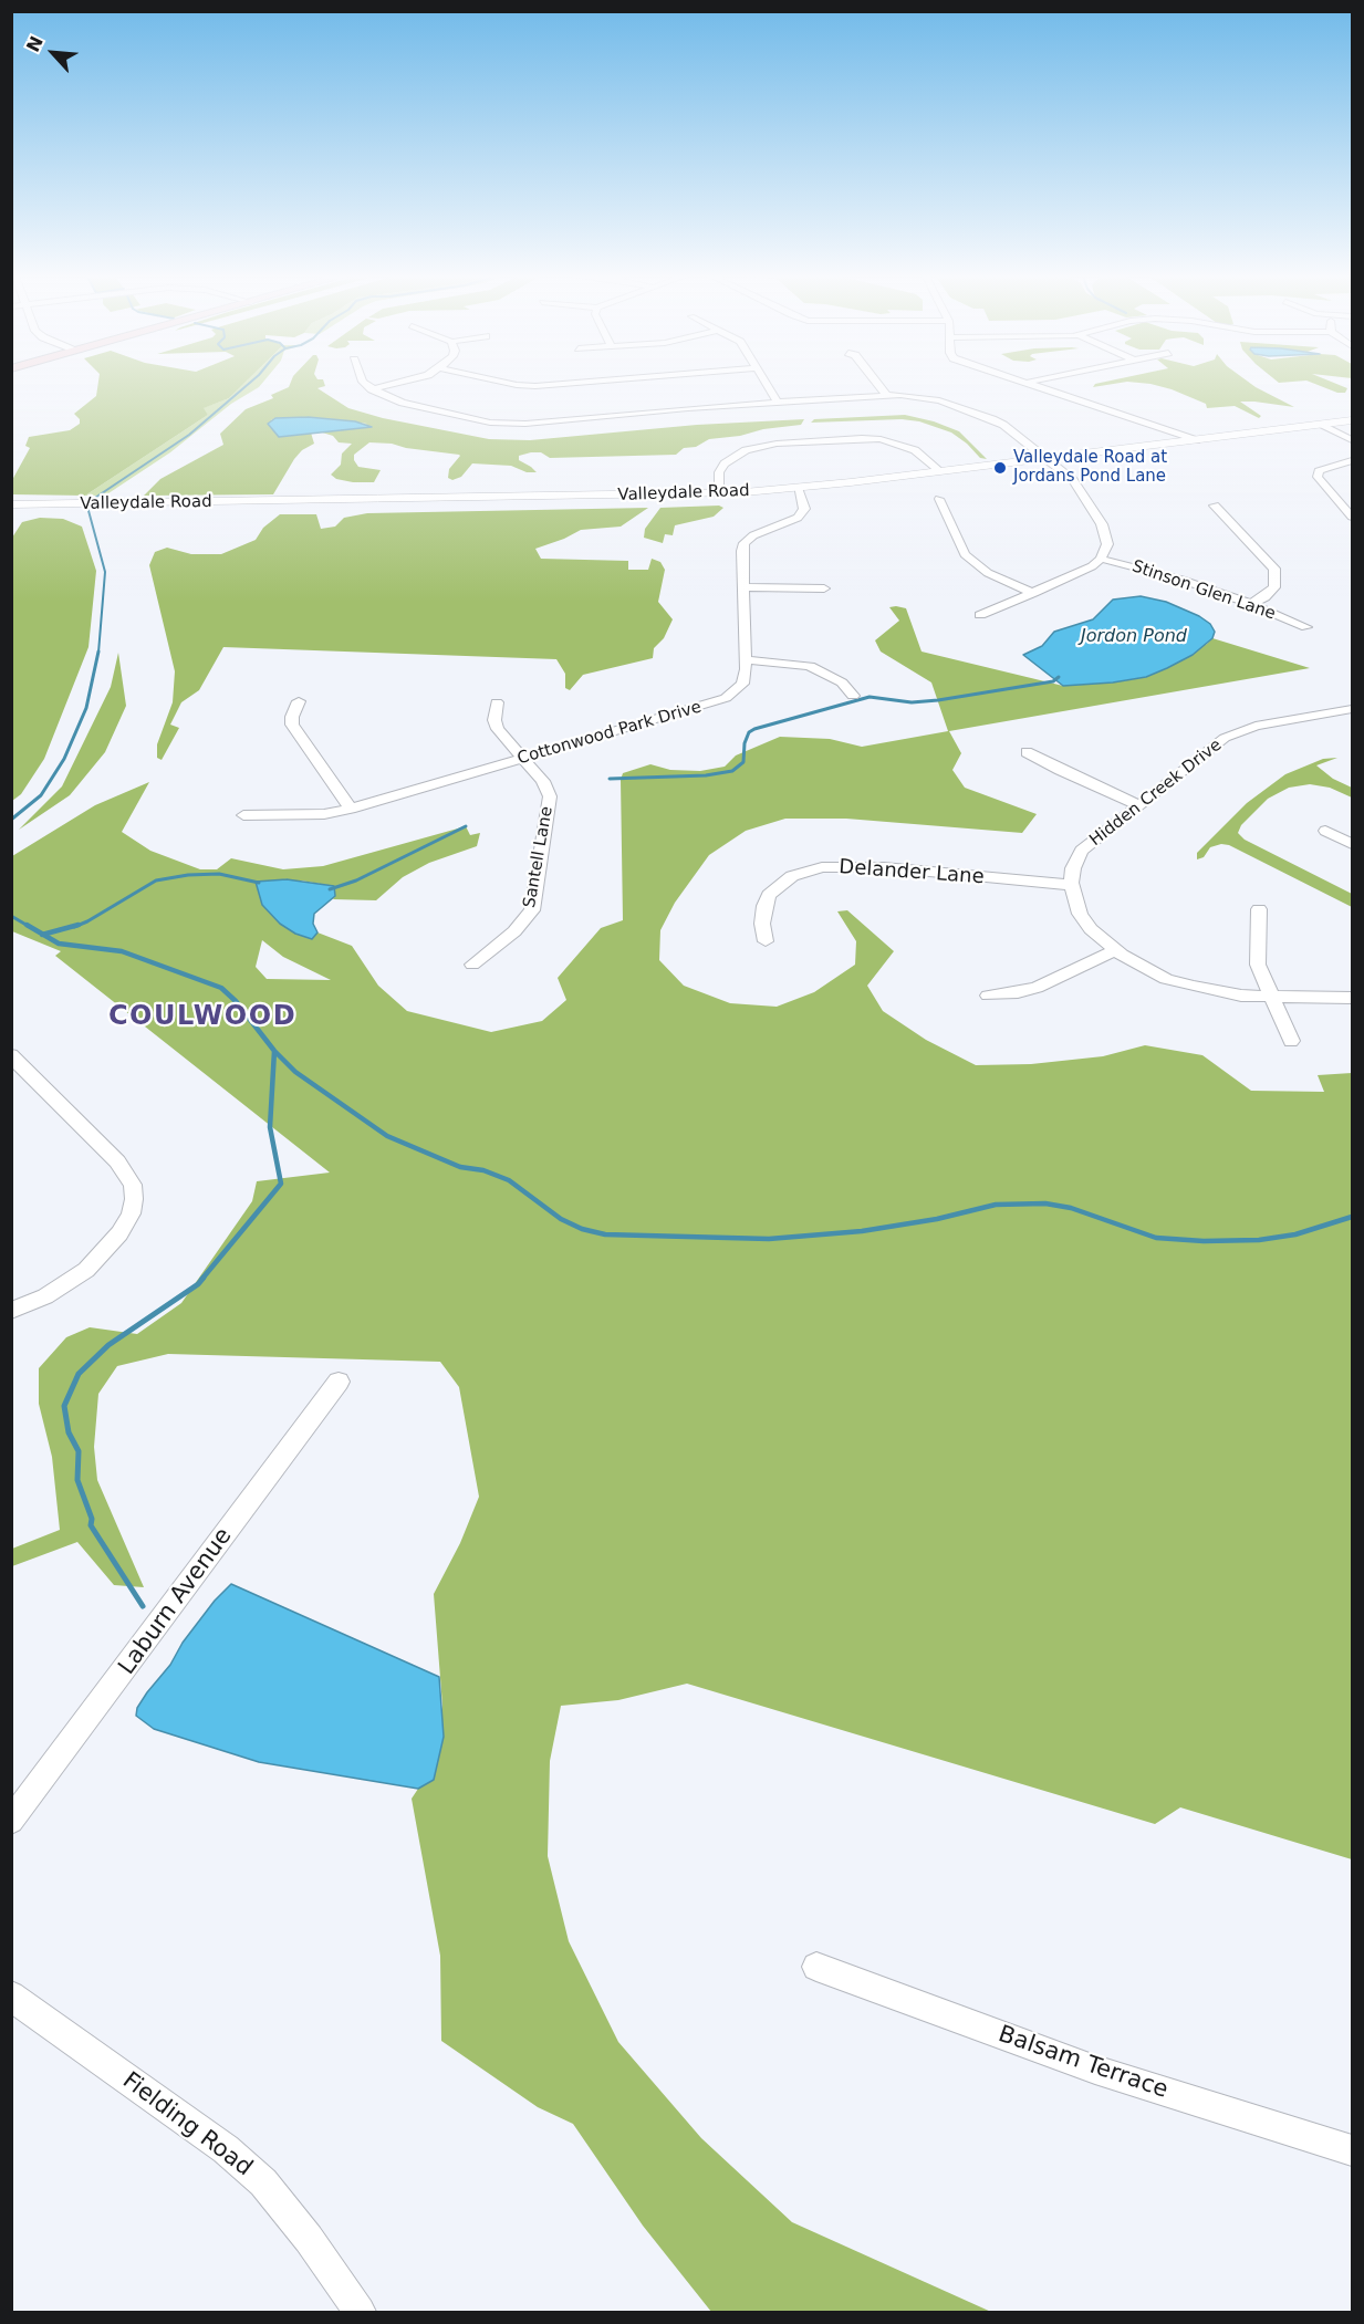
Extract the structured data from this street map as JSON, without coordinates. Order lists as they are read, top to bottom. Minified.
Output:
{"streets":{"street":["Valleydale Road","Stinson Glen Lane","Cottonwood Park Drive","Hidden Creek Drive","Santell Lane","Delander Lane","Laburn Avenue","Balsam Terrace","Fielding Road"]},"crossings":[["Valleydale Road","Cottonwood Park Drive"],["Cottonwood Park Drive","Santell Lane"],["Hidden Creek Drive","Delander Lane"]],"districts":["COULWOOD"],"water":["Jordon Pond"],"places":["Valleydale Road at Jordans Pond Lane"],"north":"top left"}
